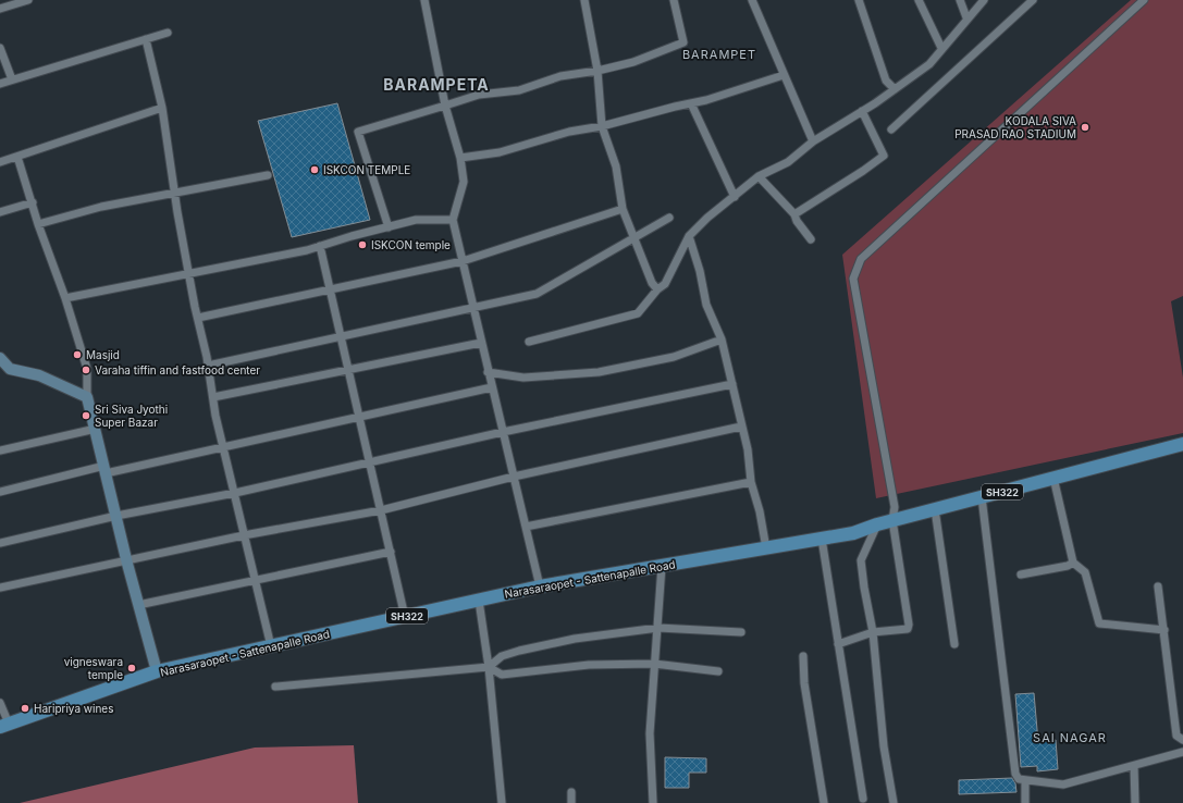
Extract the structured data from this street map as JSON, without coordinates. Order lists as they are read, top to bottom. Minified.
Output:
{"streets":{"main road":["SH322","Narasaraopet - Sattenapalle Road"]},"districts":["BARAMPET","BARAMPETA","SAI NAGAR"],"places":["KODALA SIVA PRASAD RAO STADIUM","ISKCON TEMPLE","ISKCON temple","Masjid","Varaha tiffin and fastfood center","Sri Siva Jyothi Super Bazar","vigneswara temple","Haripriya wines"]}
